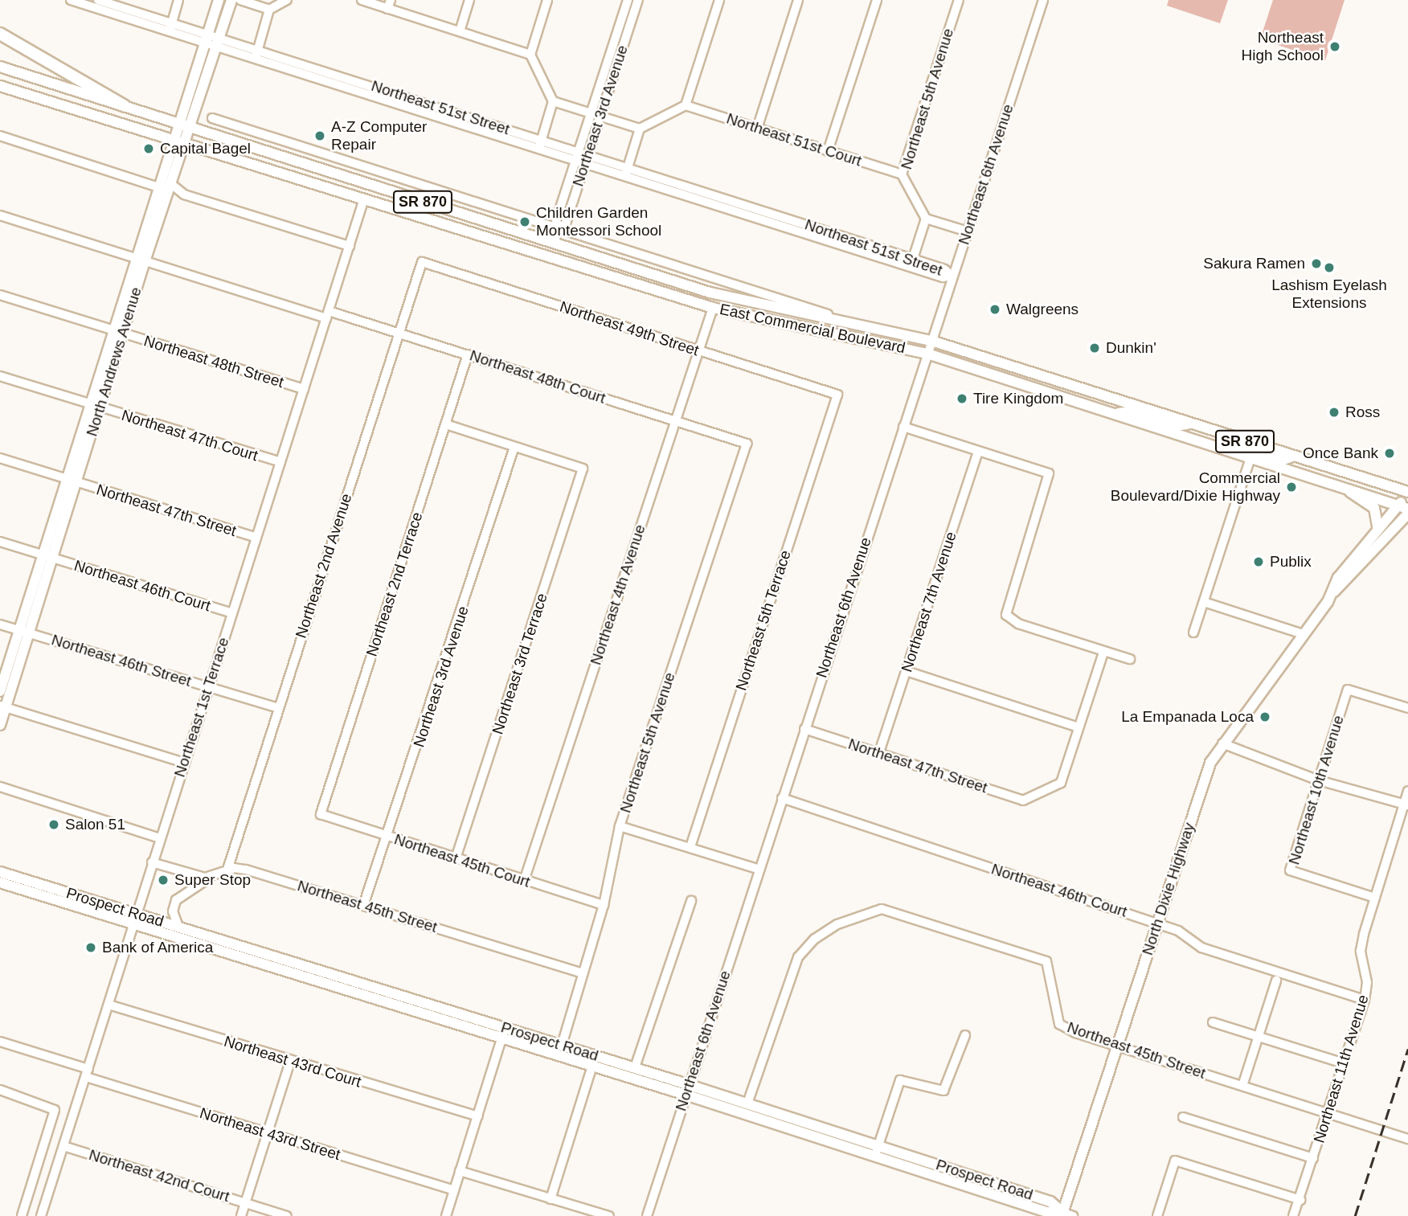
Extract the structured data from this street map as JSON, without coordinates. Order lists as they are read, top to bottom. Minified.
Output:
{"streets":{"main road":["SR 870","East Commercial Boulevard","North Andrews Avenue","North Dixie Highway","Prospect Road"],"street":["Northeast 5th Avenue","Northeast 51st Street","Northeast 3rd Avenue","Northeast 51st Court","Northeast 6th Avenue","Northeast 49th Street","Northeast 48th Street","Northeast 48th Court","Northeast 47th Court","Northeast 47th Street","Northeast 2nd Avenue","Northeast 2nd Terrace","Northeast 46th Court","Northeast 4th Avenue","Northeast 7th Avenue","Northeast 5th Terrace","Northeast 46th Street","Northeast 3rd Terrace","Northeast 1st Terrace","Northeast 10th Avenue","Northeast 45th Court","Northeast 45th Street","Northeast 43rd Court","Northeast 11th Avenue","Northeast 43rd Street","Northeast 42nd Court"]},"crossings":[["Northeast 5th Avenue","Northeast 51st Court"],["Northeast 5th Avenue","Northeast 48th Court"],["Northeast 5th Avenue","Northeast 45th Court"],["Northeast 5th Avenue","Northeast 45th Street"],["Northeast 5th Avenue","Prospect Road"],["Northeast 51st Street","Northeast 3rd Avenue"],["Northeast 51st Street","Northeast 6th Avenue"],["Northeast 51st Street","North Andrews Avenue"],["Northeast 3rd Avenue","East Commercial Boulevard"],["Northeast 3rd Avenue","Northeast 3rd Terrace"],["Northeast 3rd Avenue","Northeast 45th Court"],["Northeast 3rd Avenue","Northeast 45th Street"],["Northeast 6th Avenue","East Commercial Boulevard"],["Northeast 6th Avenue","Northeast 47th Street"],["Northeast 6th Avenue","Northeast 46th Court"],["Northeast 6th Avenue","Prospect Road"],["SR 870","East Commercial Boulevard"],["SR 870","North Andrews Avenue"],["Northeast 49th Street","Northeast 2nd Avenue"],["Northeast 49th Street","Northeast 4th Avenue"],["Northeast 49th Street","Northeast 5th Terrace"],["East Commercial Boulevard","North Andrews Avenue"],["East Commercial Boulevard","Northeast 4th Avenue"],["East Commercial Boulevard","Northeast 1st Terrace"],["East Commercial Boulevard","North Dixie Highway"],["North Andrews Avenue","Northeast 48th Street"],["North Andrews Avenue","Northeast 48th Court"],["North Andrews Avenue","Northeast 47th Court"],["North Andrews Avenue","Northeast 47th Street"],["North Andrews Avenue","Northeast 46th Court"],["North Andrews Avenue","Northeast 46th Street"],["Northeast 48th Street","Northeast 1st Terrace"],["Northeast 48th Court","Northeast 2nd Avenue"],["Northeast 48th Court","Northeast 2nd Terrace"],["Northeast 48th Court","Northeast 4th Avenue"],["Northeast 48th Court","Northeast 1st Terrace"],["Northeast 47th Court","Northeast 1st Terrace"],["Northeast 47th Street","Northeast 7th Avenue"],["Northeast 47th Street","Northeast 1st Terrace"],["Northeast 2nd Avenue","Northeast 46th Street"],["Northeast 2nd Avenue","Northeast 45th Street"],["Northeast 2nd Terrace","Northeast 45th Court"],["Northeast 46th Court","Northeast 1st Terrace"],["Northeast 46th Court","North Dixie Highway"],["Northeast 46th Court","Northeast 11th Avenue"],["Northeast 4th Avenue","Northeast 45th Court"],["Northeast 46th Street","Northeast 1st Terrace"],["Northeast 3rd Terrace","Northeast 45th Court"],["Northeast 1st Terrace","Prospect Road"],["Northeast 1st Terrace","Northeast 43rd Court"],["Northeast 1st Terrace","Northeast 43rd Street"],["Northeast 1st Terrace","Northeast 42nd Court"],["Northeast 10th Avenue","Northeast 11th Avenue"],["North Dixie Highway","Northeast 45th Street"],["North Dixie Highway","Prospect Road"],["Northeast 45th Street","Prospect Road"],["Northeast 45th Street","Northeast 11th Avenue"]],"places":["Northeast High School","A-Z Computer Repair","Capital Bagel","Children Garden Montessori School","Sakura Ramen","Lashism Eyelash Extensions","Walgreens","Dunkin'","Tire Kingdom","Ross","Once Bank","Commercial Boulevard/Dixie Highway","Publix","La Empanada Loca","Salon 51","Super Stop","Bank of America"]}
